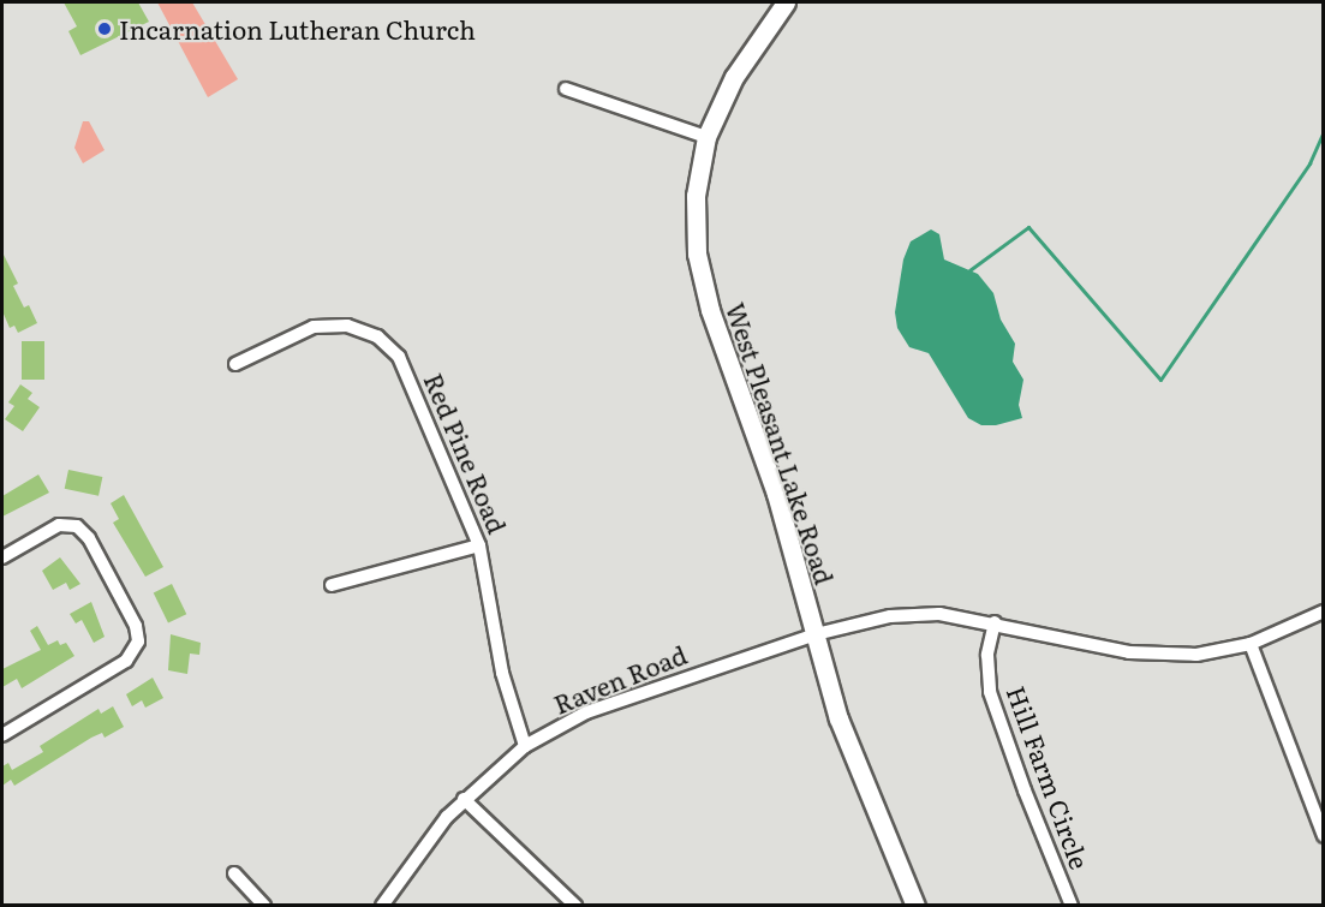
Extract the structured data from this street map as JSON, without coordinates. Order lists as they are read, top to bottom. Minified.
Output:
{"streets":{"street":["West Pleasant Lake Road","Red Pine Road","Raven Road","Hill Farm Circle"]},"crossings":[["West Pleasant Lake Road","Raven Road"],["Red Pine Road","Raven Road"]],"places":["Incarnation Lutheran Church"]}
